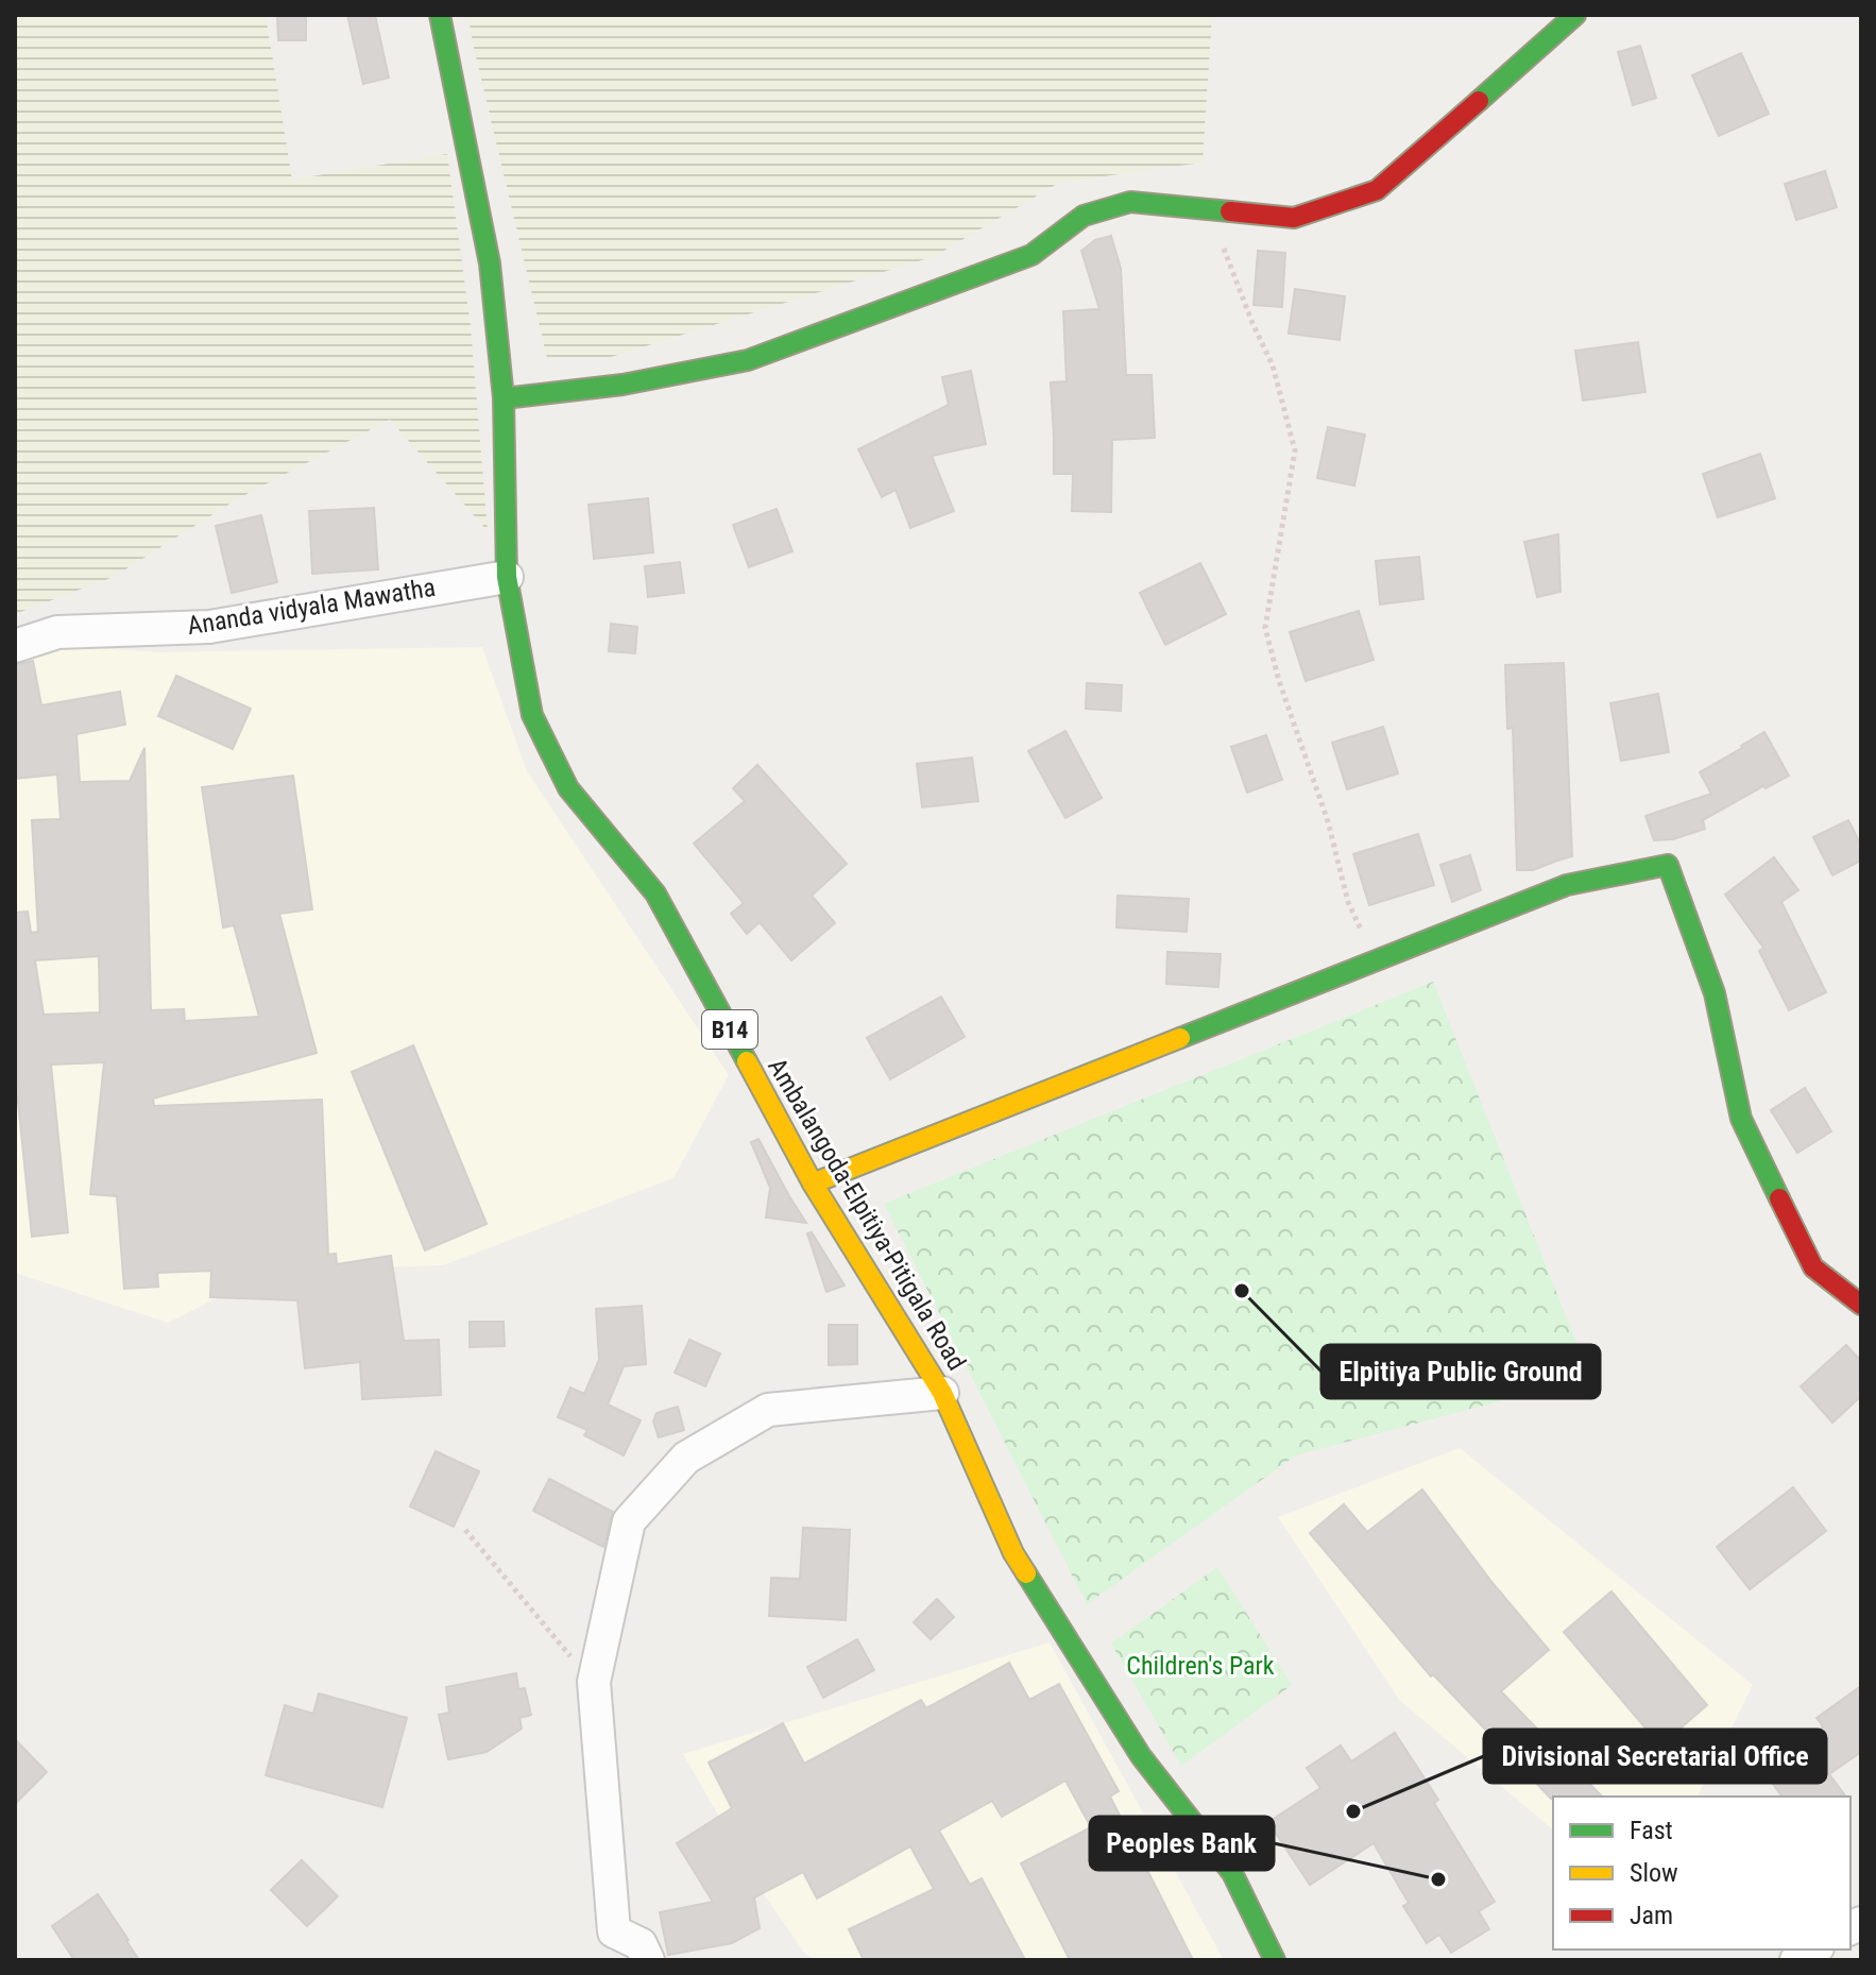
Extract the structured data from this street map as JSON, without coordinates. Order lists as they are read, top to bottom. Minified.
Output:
{"streets":{"street":["Ananda vidyala Mawatha","B14","Ambalangoda-Elpitiya-Pitigala Road"]},"crossings":[["Ananda vidyala Mawatha","Ambalangoda-Elpitiya-Pitigala Road"]],"parks":["Children's Park"],"places":["Elpitiya Public Ground","Divisional Secretarial Office","Peoples Bank"],"legend":["Fast","Slow","Jam"]}
